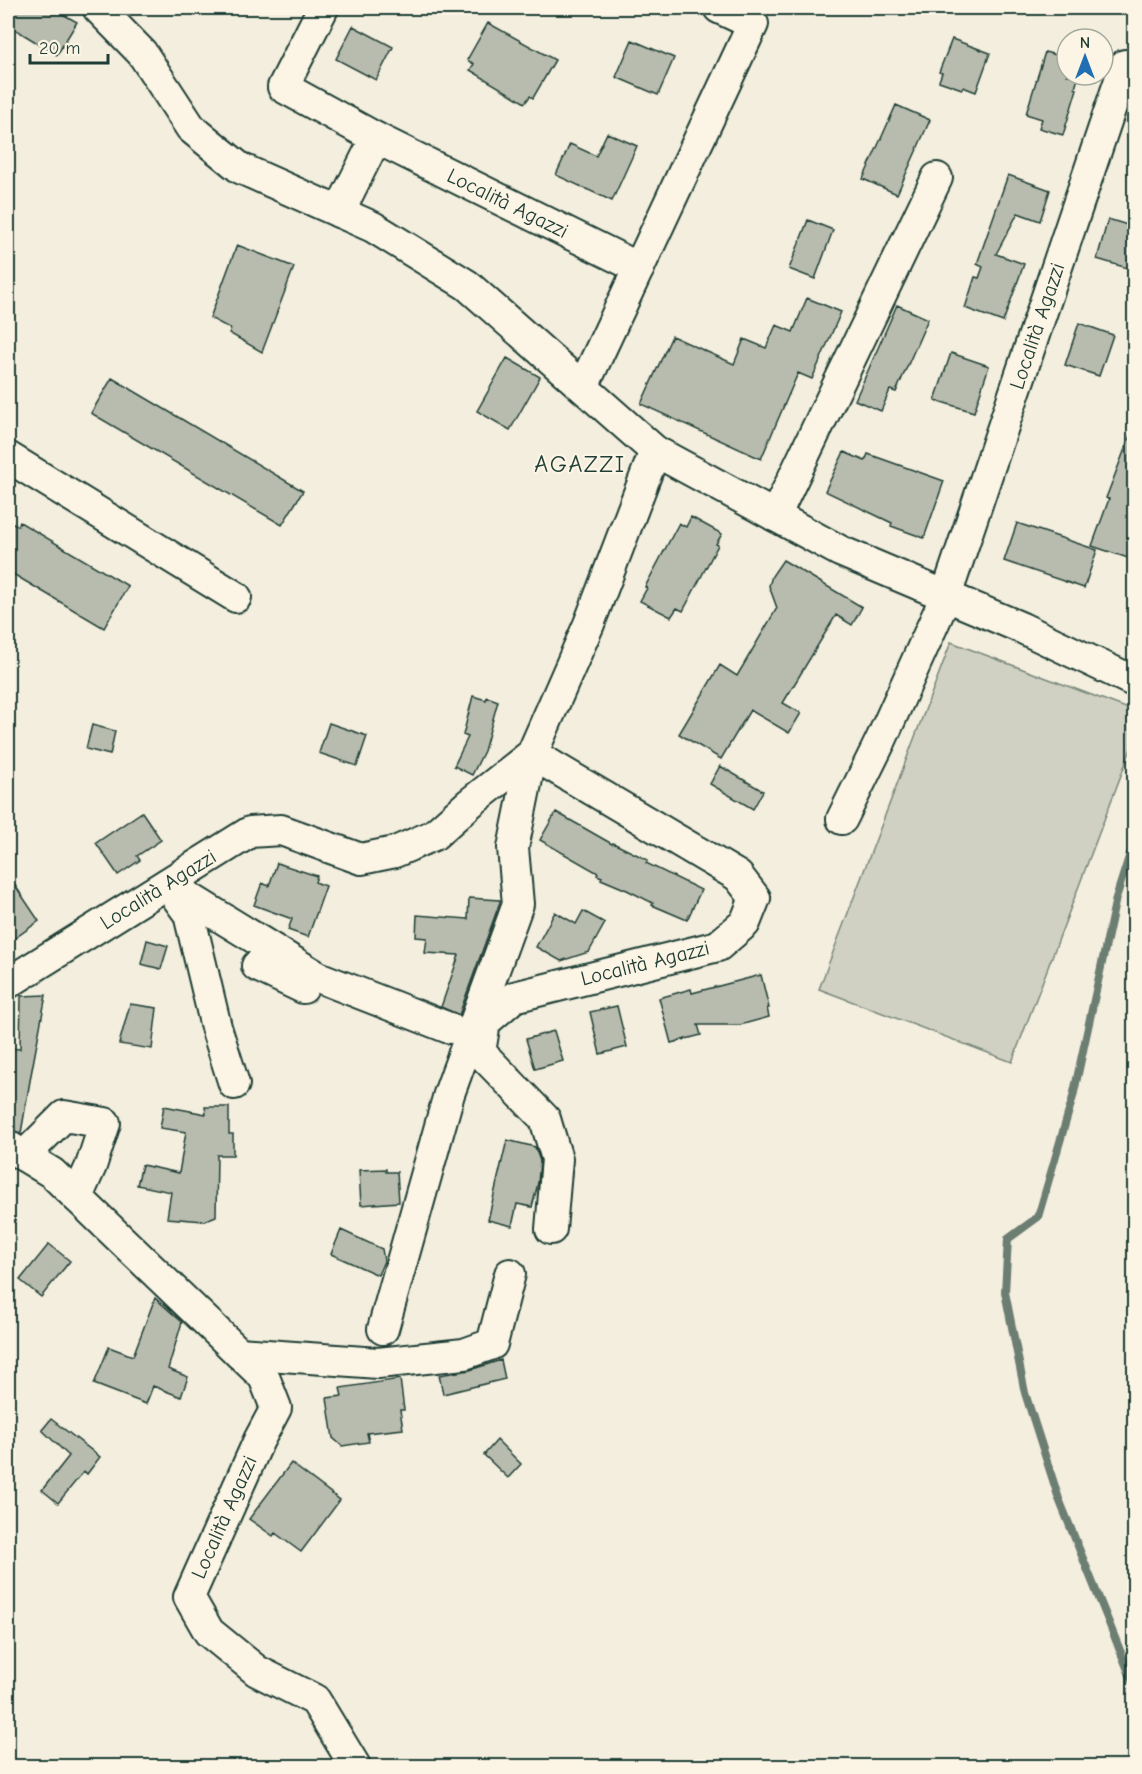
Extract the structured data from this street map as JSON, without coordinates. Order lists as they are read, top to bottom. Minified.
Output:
{"streets":{"street":["Località Agazzi"]},"districts":["AGAZZI"],"scale_bar":"20 m","north":"top"}
